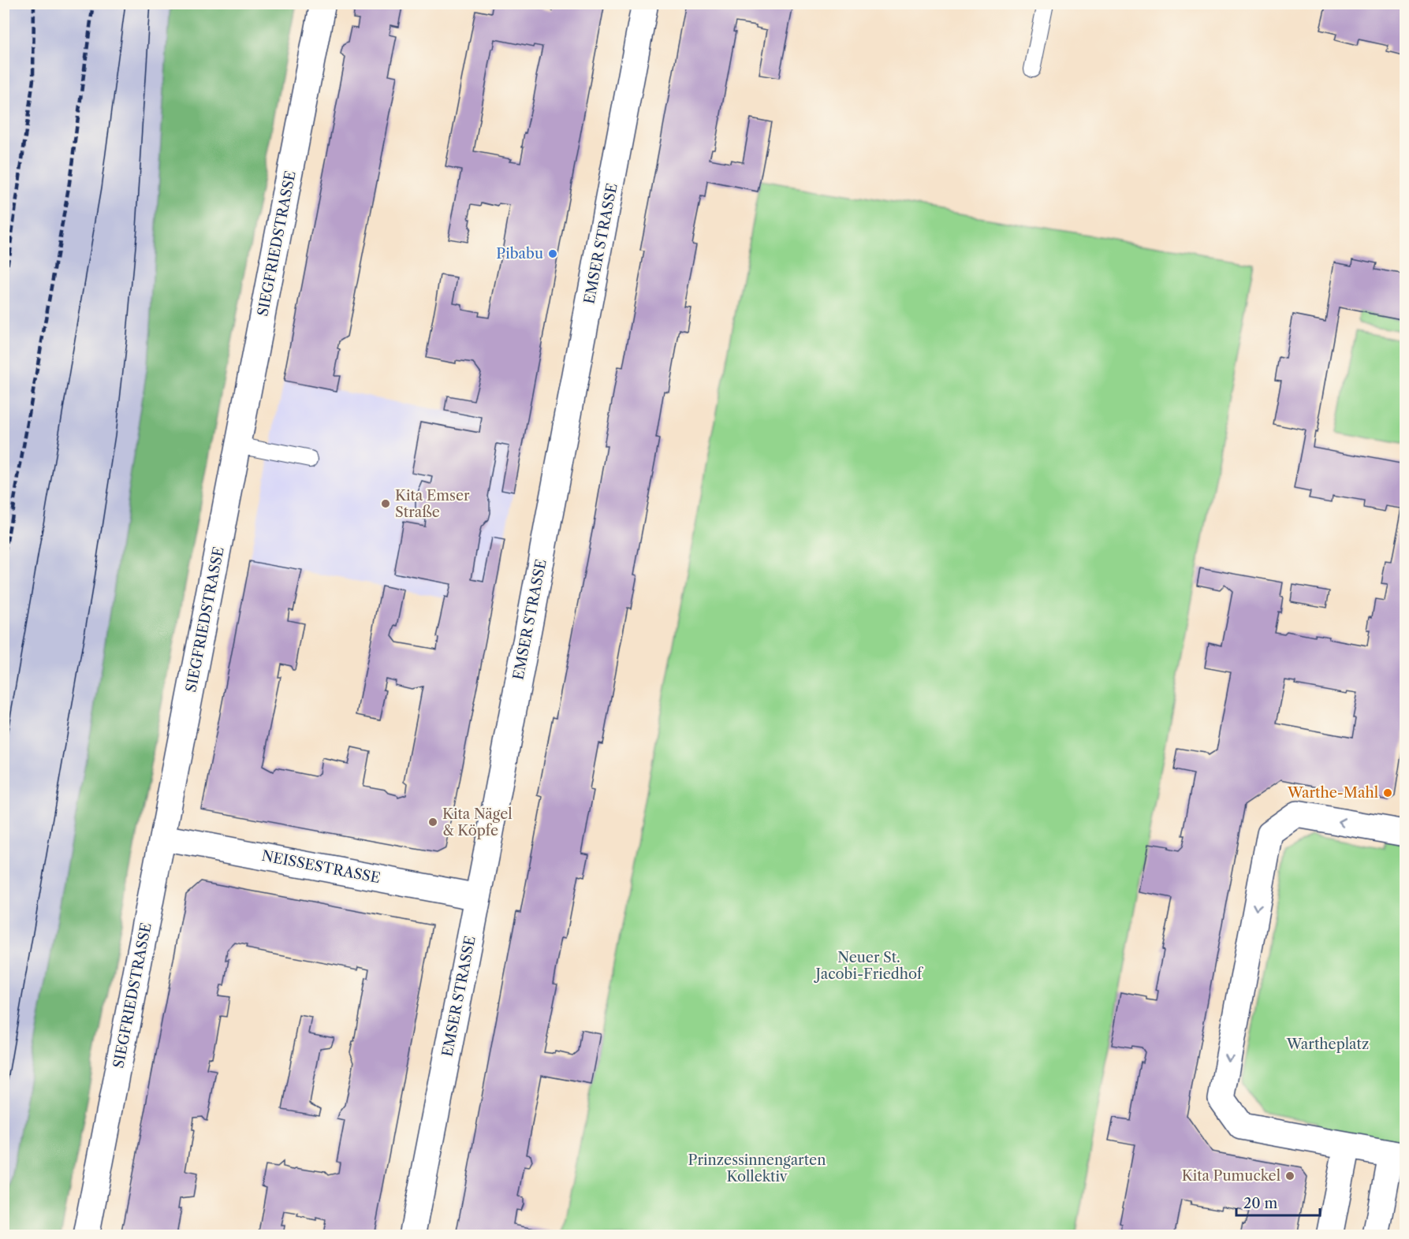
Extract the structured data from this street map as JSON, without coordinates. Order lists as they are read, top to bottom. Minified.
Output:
{"streets":{"street":["SIEGFRIEDSTRASSE","EMSER STRASSE","NEISSESTRASSE"]},"crossings":[["SIEGFRIEDSTRASSE","NEISSESTRASSE"],["EMSER STRASSE","NEISSESTRASSE"]],"parks":["Neuer St. Jacobi-Friedhof","Wartheplatz","Prinzessinnengarten Kollektiv"],"places":["Pibabu","Kita Emser Straße","Warthe-Mahl","Kita Nägel & Köpfe","Kita Pumuckel"],"scale_bar":"20 m"}
